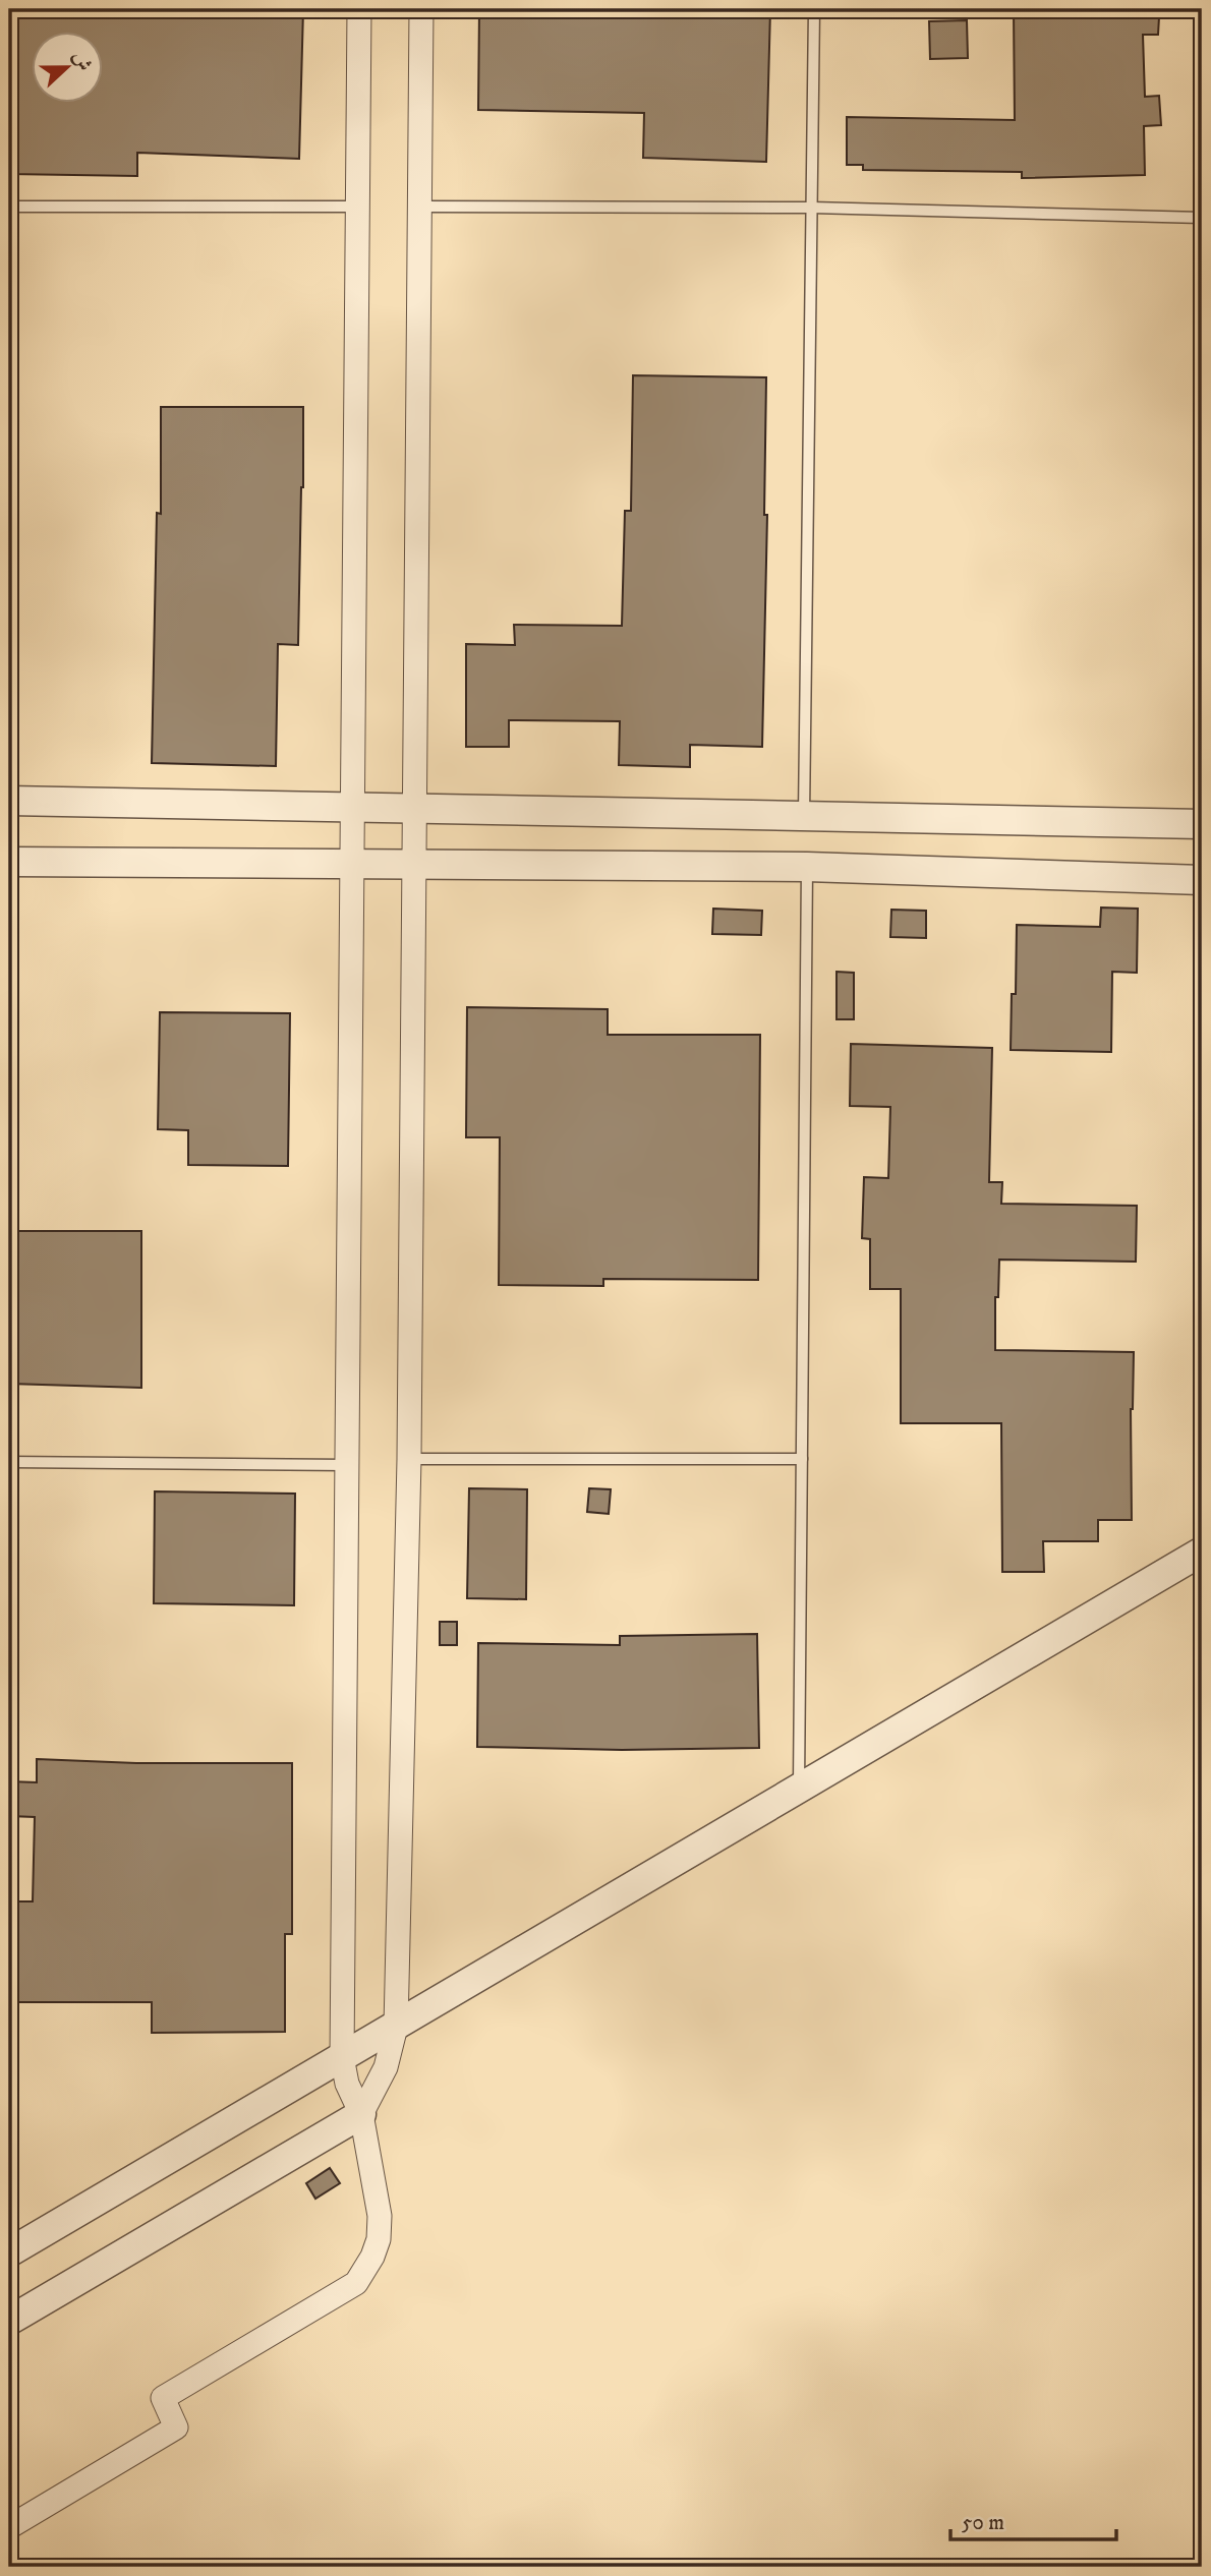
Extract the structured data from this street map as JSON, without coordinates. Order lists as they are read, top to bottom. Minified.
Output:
{"scale_bar":"50 m","north":"right"}
